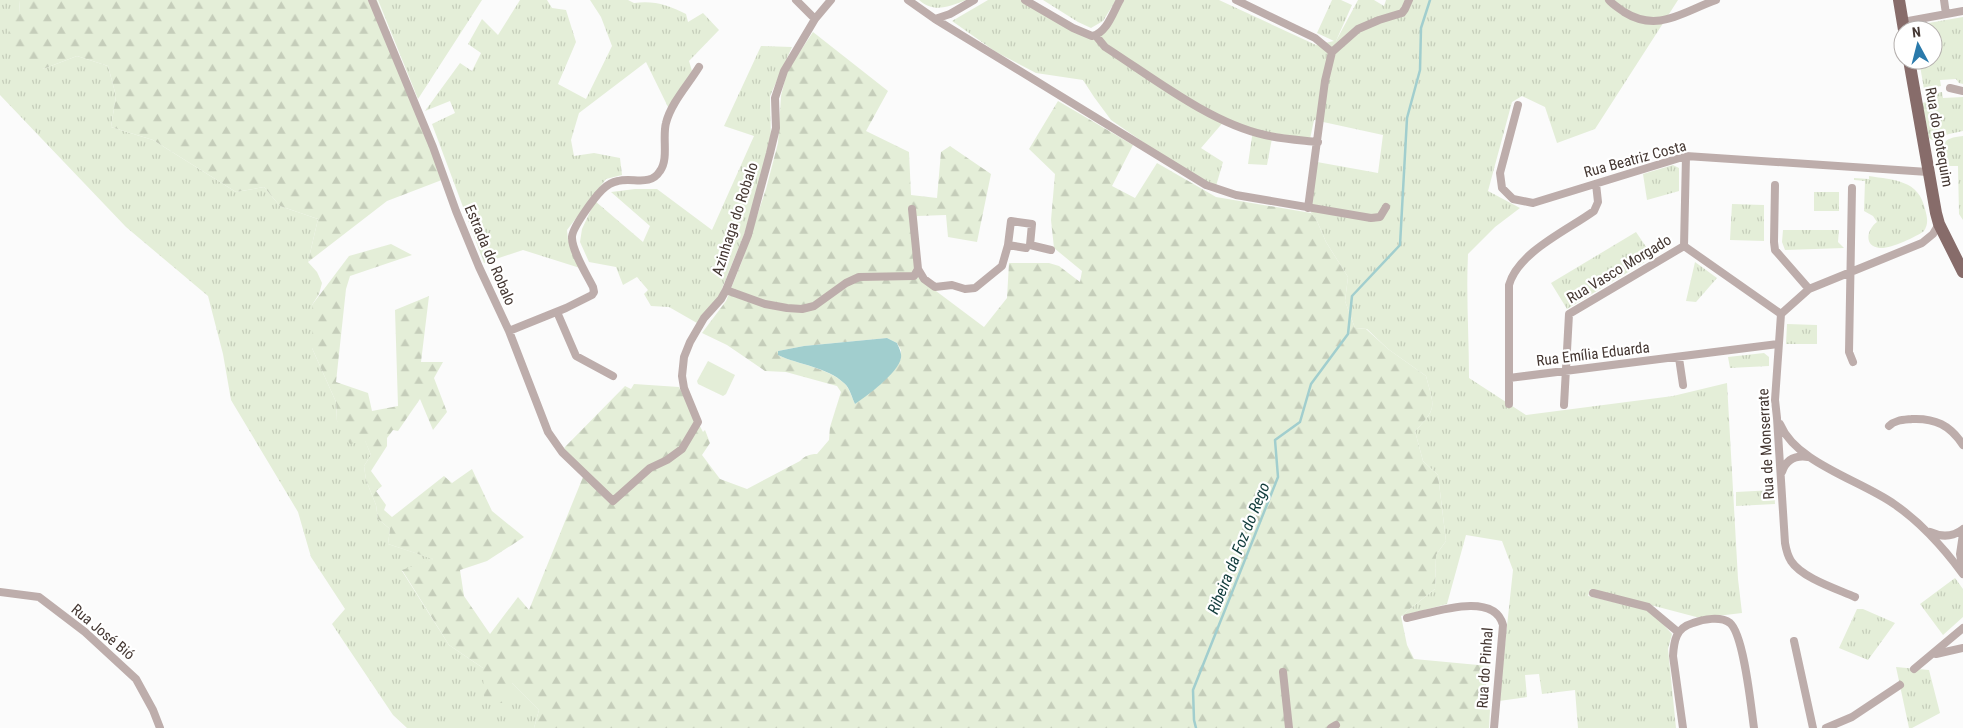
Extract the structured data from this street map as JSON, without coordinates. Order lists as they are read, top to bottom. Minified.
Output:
{"streets":{"main road":["Rua do Botequim"],"street":["Rua Beatriz Costa","Azinhaga do Robalo","Estrada do Robalo","Rua Vasco Morgado","Rua Emília Eduarda","Rua de Monserrate","Rua José Bió","Rua do Pinhal"]},"crossings":[["Rua do Botequim","Rua Beatriz Costa"],["Azinhaga do Robalo","Estrada do Robalo"],["Rua Vasco Morgado","Rua Emília Eduarda"],["Rua Emília Eduarda","Rua de Monserrate"]],"water":["Ribeira da Foz do Rego"],"north":"top"}
